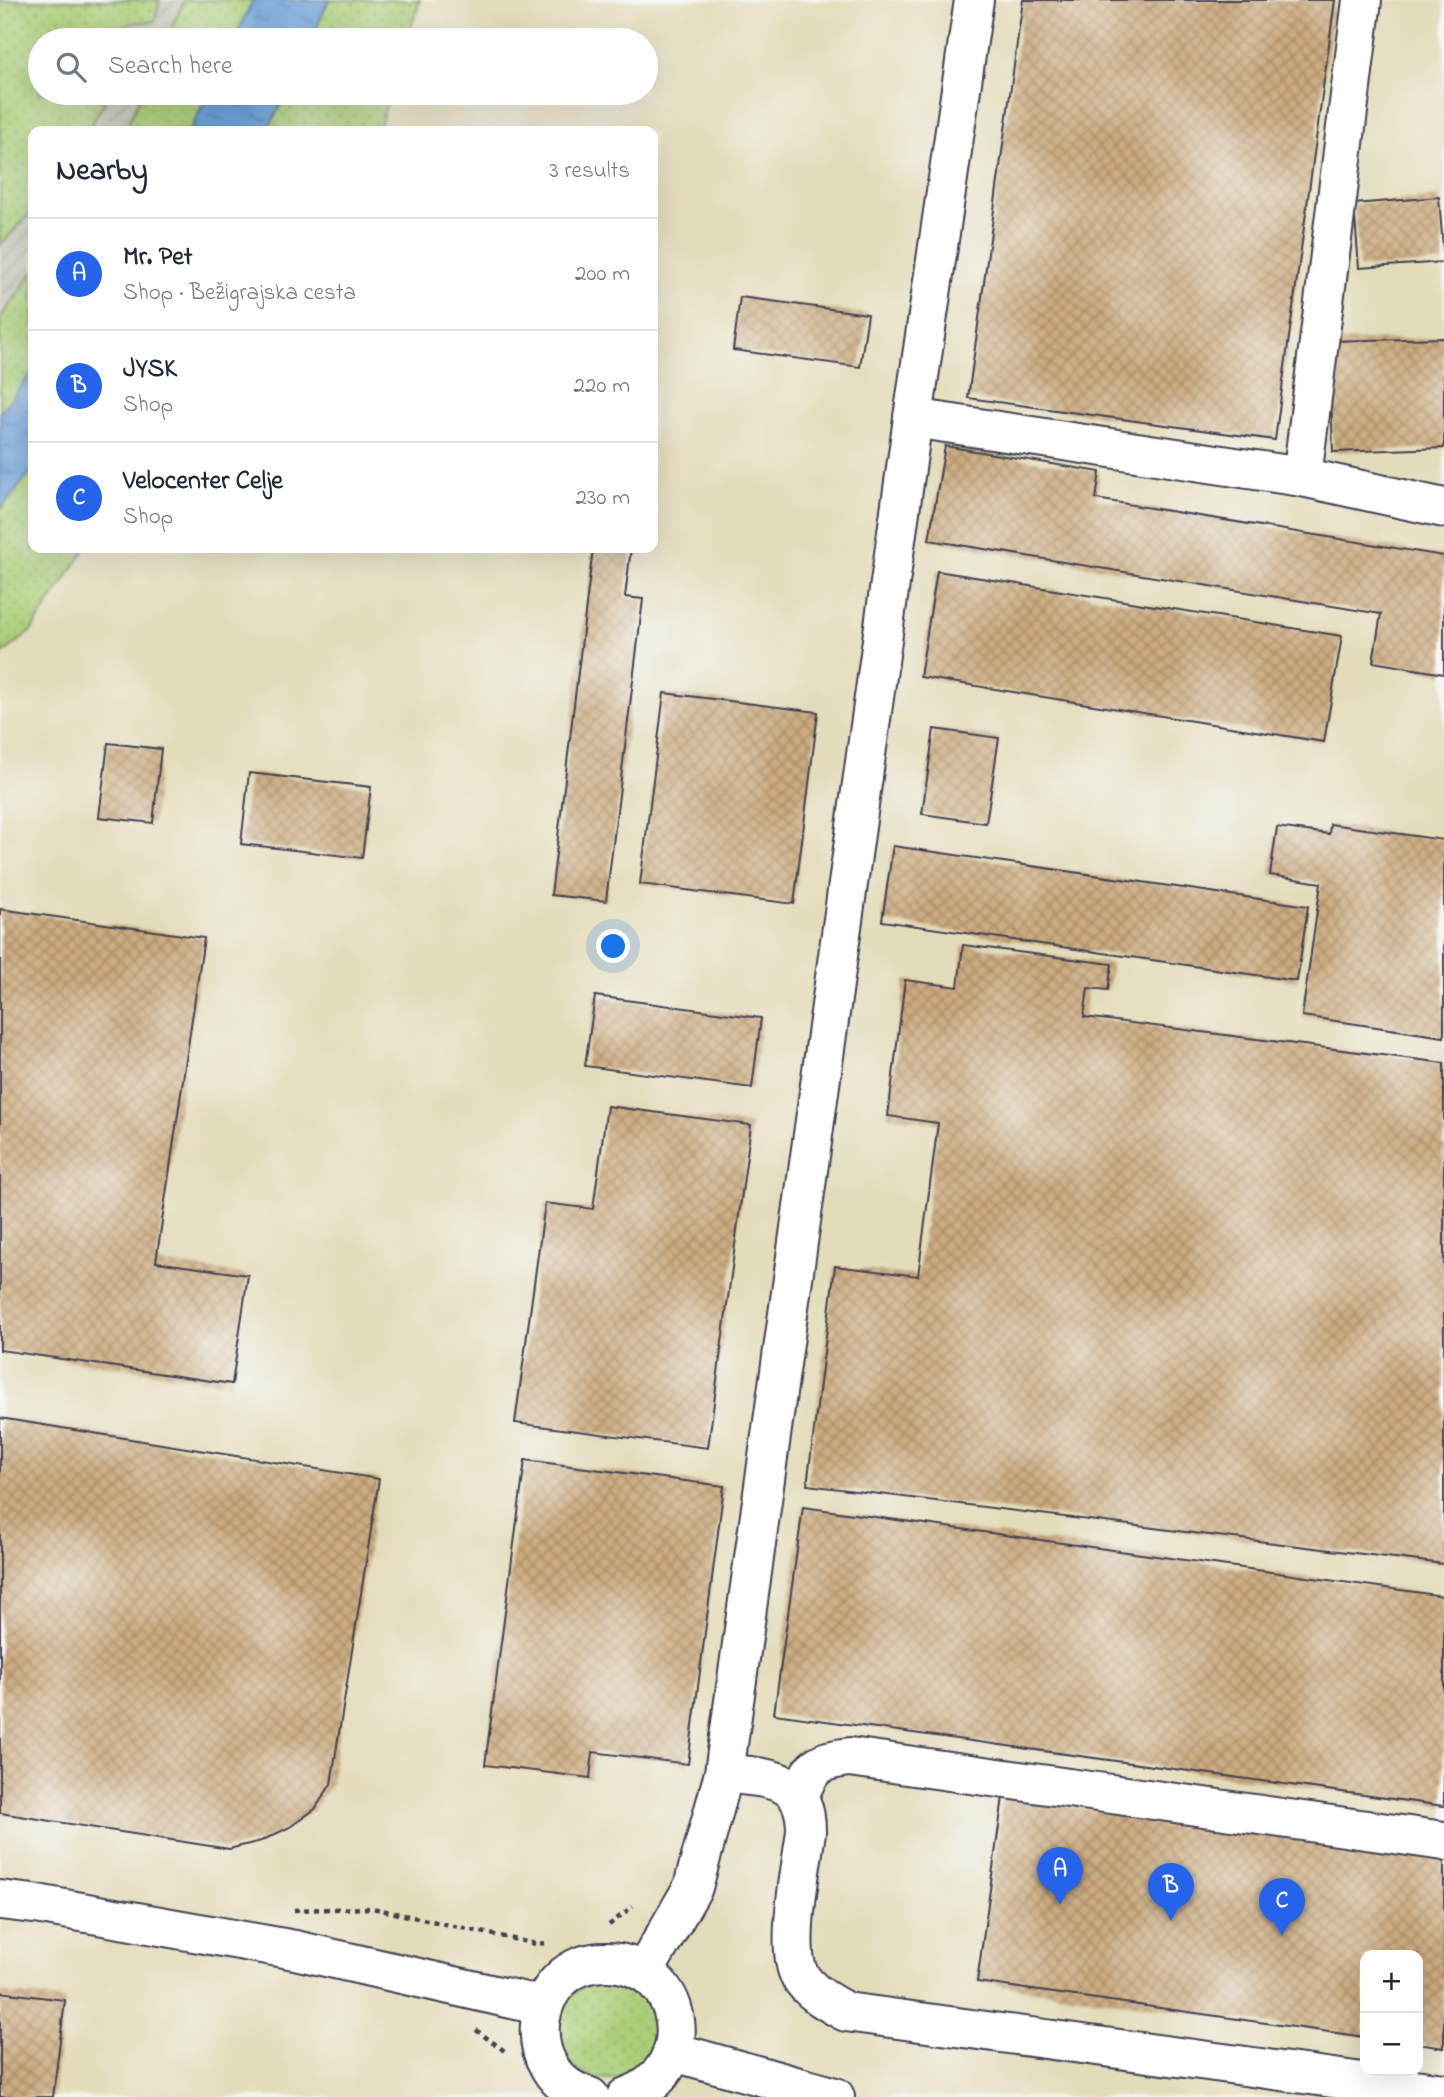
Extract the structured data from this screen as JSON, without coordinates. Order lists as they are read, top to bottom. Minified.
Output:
{"page":{"search":"Search here","heading":["Nearby","3 results"],"list":[{"mark":"A","name":"Mr. Pet","note":"Shop · Bežigrajska cesta","value":"200 m"},{"mark":"B","name":"JYSK","note":"Shop","value":"220 m"},{"mark":"C","name":"Velocenter Celje","note":"Shop","value":"230 m"}],"pins":["A","B","C"],"map_buttons":["+","−"]}}
